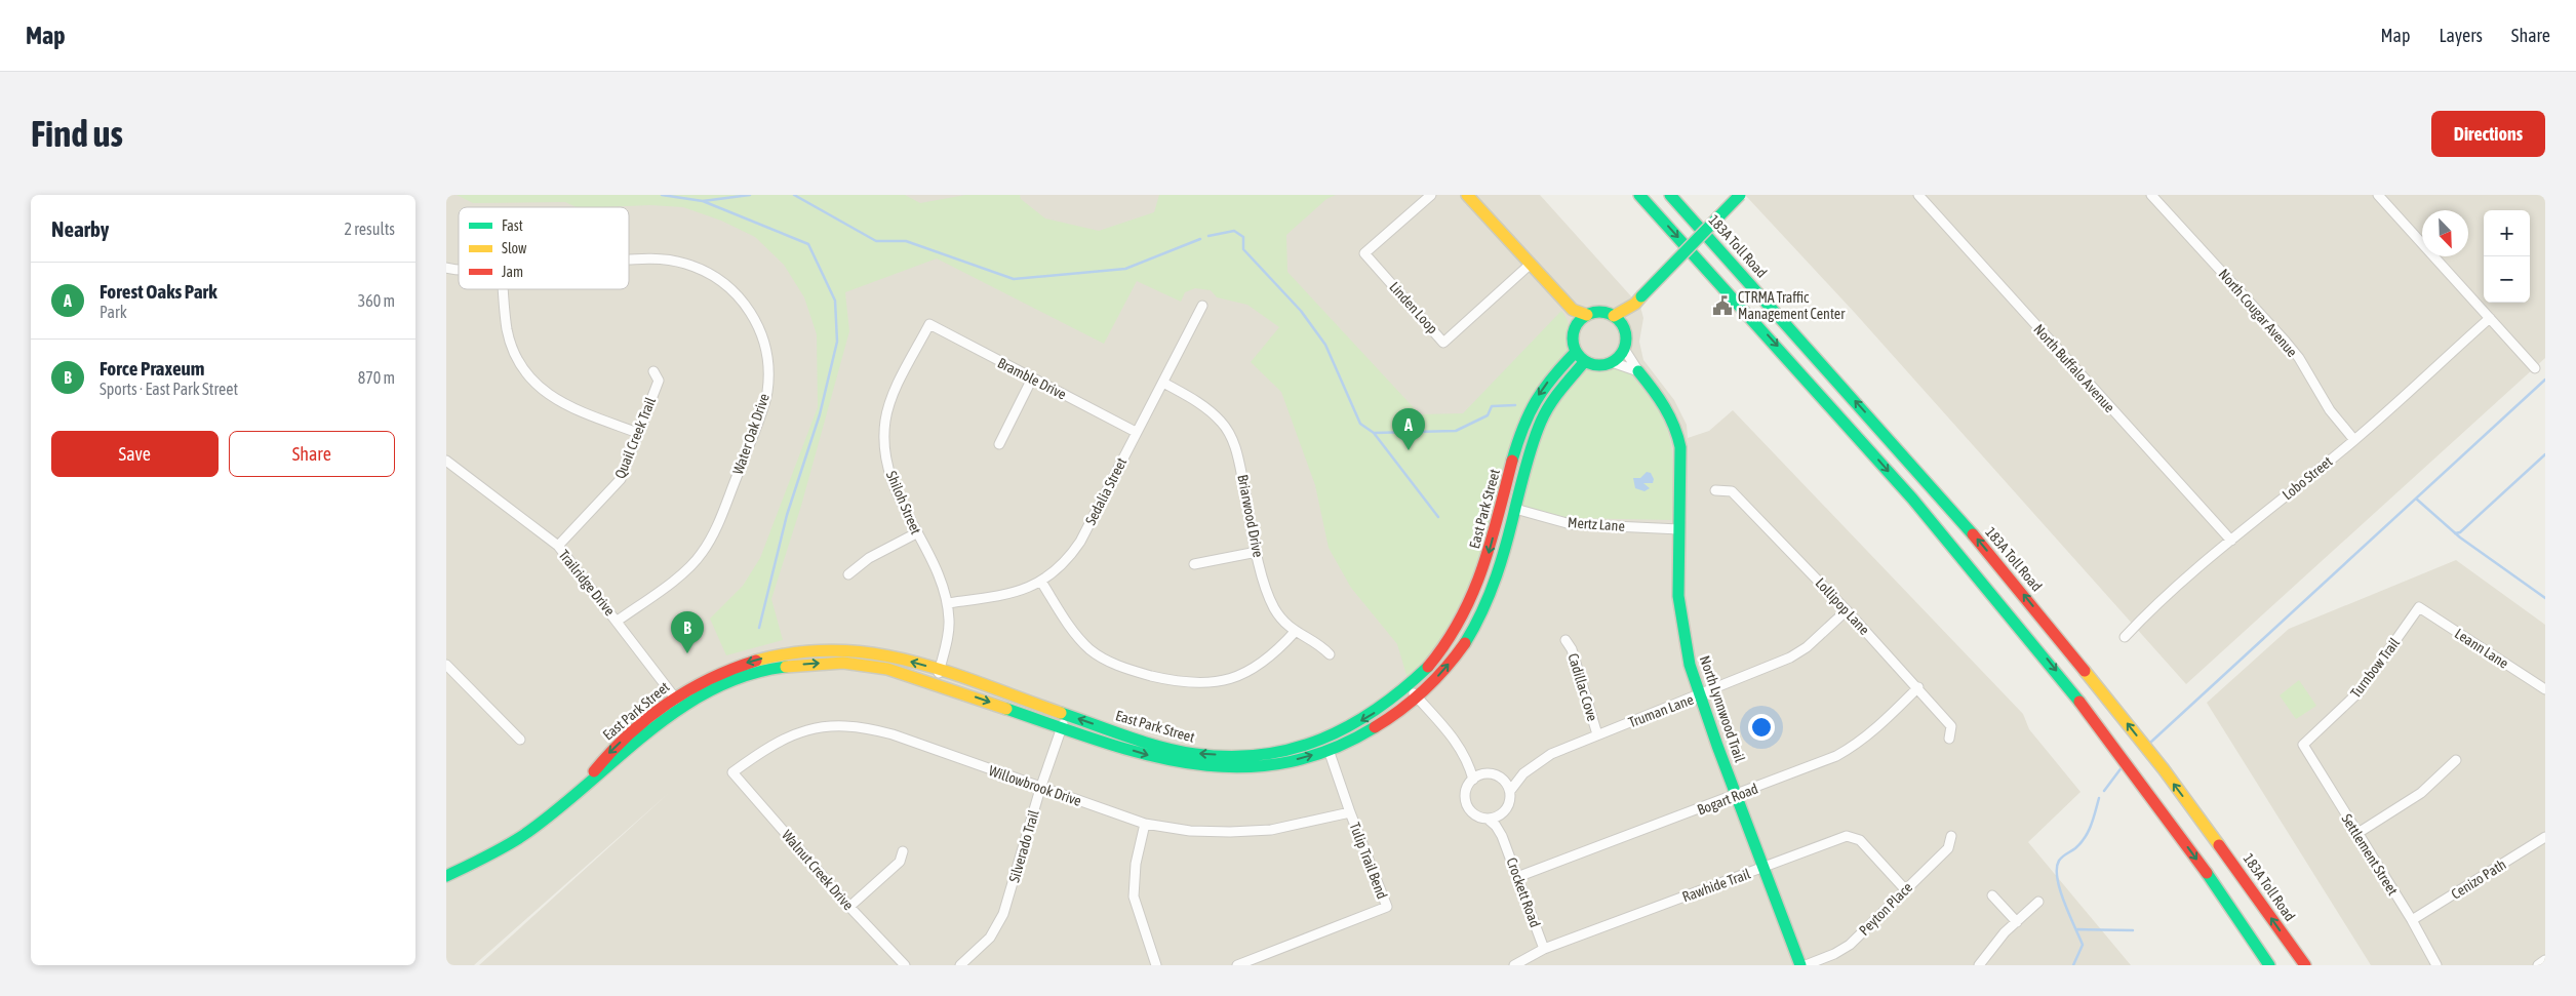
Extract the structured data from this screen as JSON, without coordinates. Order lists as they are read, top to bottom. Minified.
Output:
{"streets":{"main road":["183A Toll Road","East Park Street","North Lynnwood Trail"],"street":["Linden Loop","North Cougar Avenue","North Buffalo Avenue","Bramble Drive","Water Oak Drive","Quail Creek Trail","Lobo Street","Sedalia Street","Shiloh Street","Briarwood Drive","Mertz Lane","Trailridge Drive","Lollipop Lane","Leann Lane","Turnbow Trail","Cadillac Cove","Truman Lane","Willowbrook Drive","Bogart Road","Silverado Trail","Settlement Street","Tulip Trail Bend","Walnut Creek Drive","Cenizo Path","Rawhide Trail","Crockett Road","Peyton Place"]},"crossings":[["North Cougar Avenue","Lobo Street"],["North Buffalo Avenue","Lobo Street"],["Bramble Drive","Sedalia Street"],["Bramble Drive","Shiloh Street"],["Water Oak Drive","Trailridge Drive"],["Quail Creek Trail","Trailridge Drive"],["Sedalia Street","Shiloh Street"],["Sedalia Street","Briarwood Drive"],["Shiloh Street","East Park Street"],["East Park Street","Mertz Lane"],["East Park Street","Trailridge Drive"],["East Park Street","North Lynnwood Trail"],["East Park Street","Silverado Trail"],["East Park Street","Tulip Trail Bend"],["Mertz Lane","North Lynnwood Trail"],["Lollipop Lane","Truman Lane"],["Lollipop Lane","Bogart Road"],["Leann Lane","Turnbow Trail"],["Turnbow Trail","Settlement Street"],["Cadillac Cove","Truman Lane"],["North Lynnwood Trail","Truman Lane"],["North Lynnwood Trail","Bogart Road"],["North Lynnwood Trail","Rawhide Trail"],["Truman Lane","Crockett Road"],["Willowbrook Drive","Silverado Trail"],["Willowbrook Drive","Tulip Trail Bend"],["Willowbrook Drive","Walnut Creek Drive"],["Bogart Road","Crockett Road"],["Settlement Street","Cenizo Path"],["Rawhide Trail","Crockett Road"],["Rawhide Trail","Peyton Place"]],"places":{"public building":["CTRMA Traffic Management Center"]},"legend":["Fast","Slow","Jam"],"north":"bottom right","page":{"header":"Map","nav":["Map","Layers","Share"],"buttons":["Directions",["Save","Share"]],"title":"Find us","heading":["Nearby","2 results"],"map_buttons":["+","−"],"list":[{"mark":"A","name":"Forest Oaks Park","note":"Park","value":"360 m"},{"mark":"B","name":"Force Praxeum","note":"Sports · East Park Street","value":"870 m"}],"pins":["A","B"]}}
